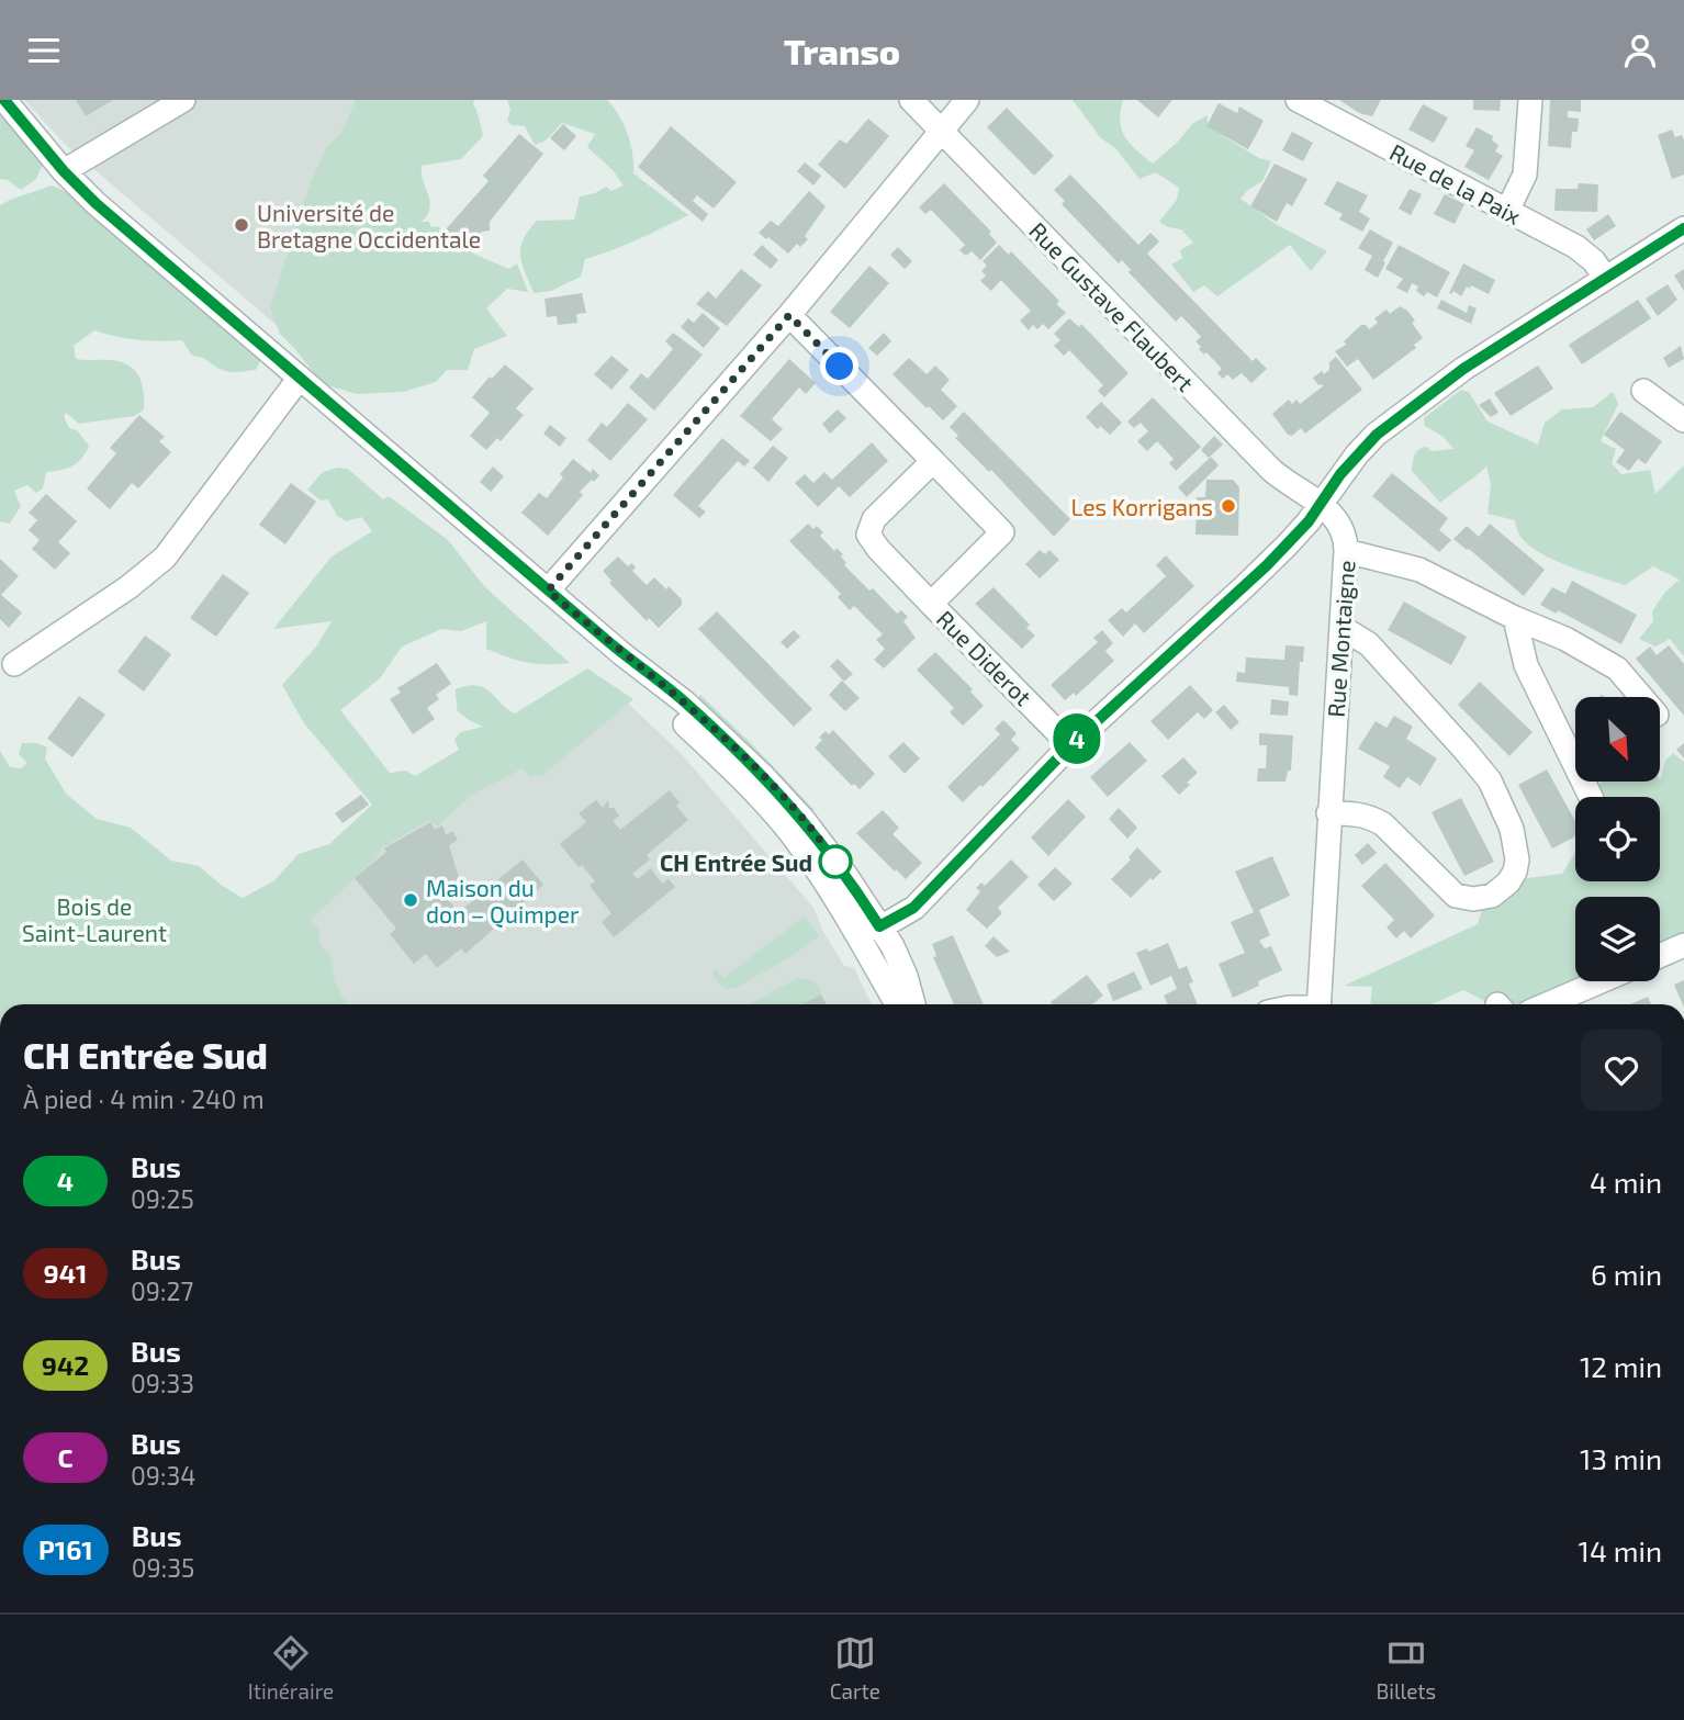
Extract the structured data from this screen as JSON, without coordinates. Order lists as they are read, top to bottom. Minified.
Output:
{"streets":{"street":["Rue de la Paix","Rue Gustave Flaubert","Rue Montaigne","Rue Diderot"]},"crossings":[["Rue Gustave Flaubert","Rue Montaigne"]],"parks":["Bois de Saint-Laurent"],"places":["Université de Bretagne Occidentale","Les Korrigans","CH Entrée Sud","Maison du don – Quimper"],"lines":["bus line 4"],"north":"bottom right","page":{"header":"Transo","on_map":"4","heading":["CH Entrée Sud","À pied · 4 min · 240 m"],"list":[{"mark":"4","name":"Bus","note":"09:25","value":"4 min"},{"mark":"941","name":"Bus","note":"09:27","value":"6 min"},{"mark":"942","name":"Bus","note":"09:33","value":"12 min"},{"mark":"C","name":"Bus","note":"09:34","value":"13 min"},{"mark":"P161","name":"Bus","note":"09:35","value":"14 min"}],"tabs":["Itinéraire","Carte","Billets"]}}
